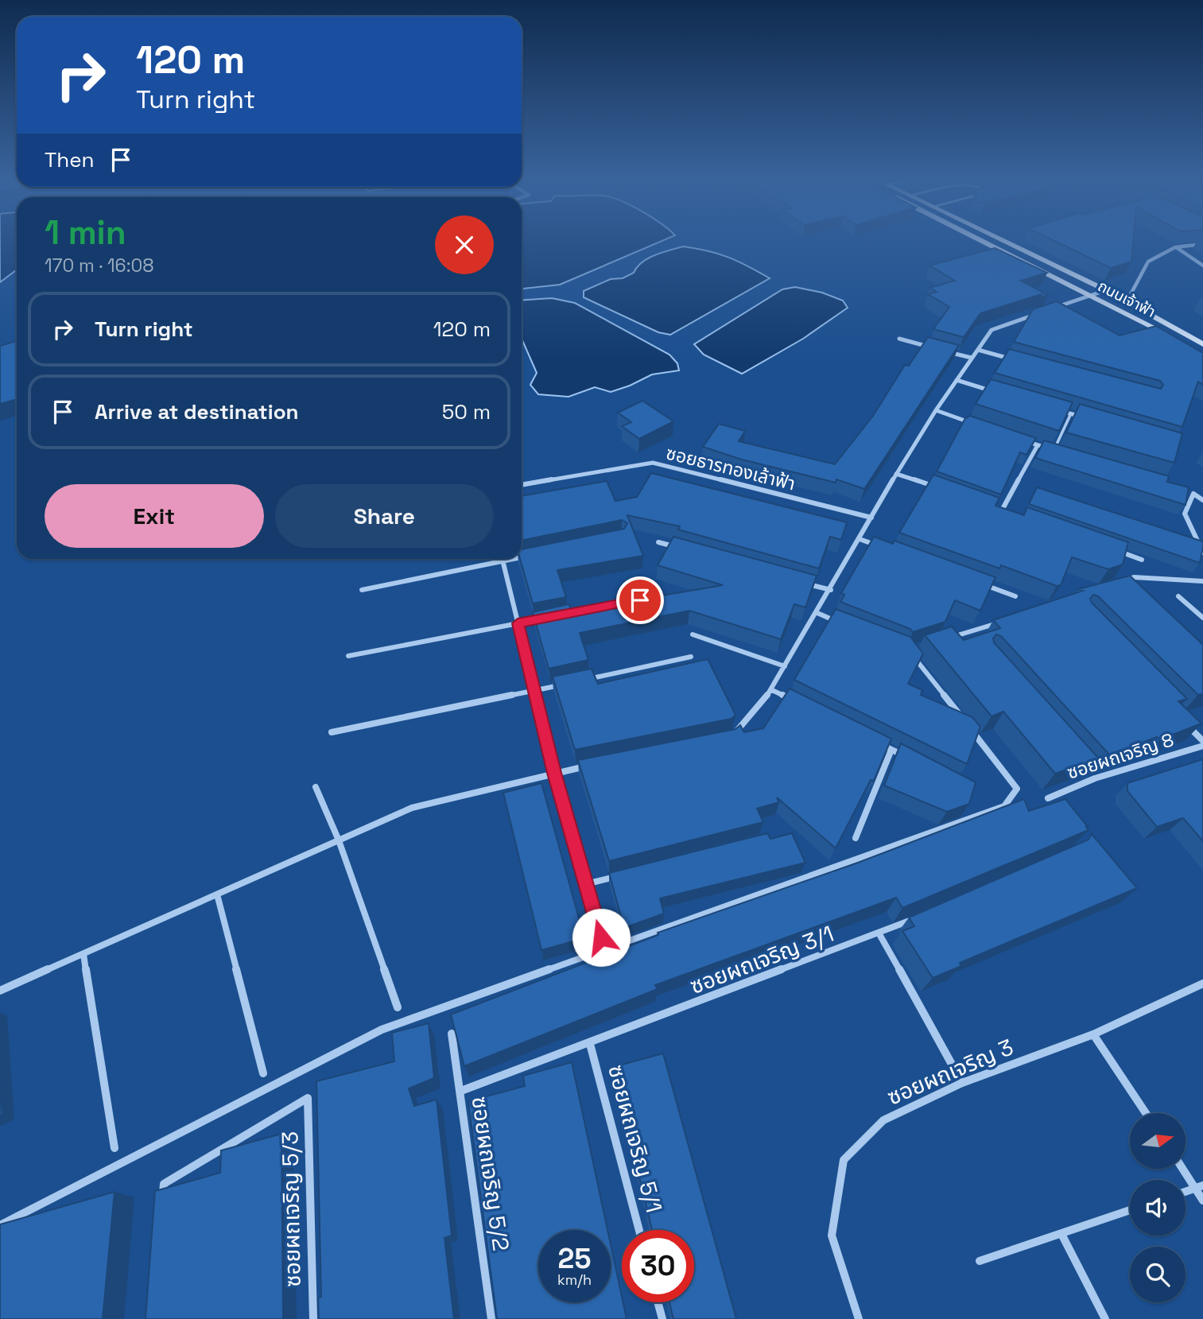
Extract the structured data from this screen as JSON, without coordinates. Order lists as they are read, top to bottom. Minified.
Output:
{"streets":{"main road":["ถนนเจ้าฟ้า"],"street":["ซอยธารทองเล้าฟ้า","ซอยผถเจริญ 8","ซอยผถเจริญ 3/1","ซอยผถเจริญ 3","ซอยผถเจริญ 5/1","ซอยผถเจริญ 5/2","ซอยผถเจริญ 5/3"]},"crossings":[["ซอยผถเจริญ 3/1","ซอยผถเจริญ 5/1"],["ซอยผถเจริญ 3/1","ซอยผถเจริญ 5/2"]],"north":"right","page":{"turn":["120 m","Turn right"],"then":"Then","heading":["1 min","170 m · 16:08"],"list":[{"name":"Turn right","value":"120 m"},{"name":"Arrive at destination","value":"50 m"}],"buttons":["Exit","Share"],"speed":"25 km/h","limit":"30"}}
